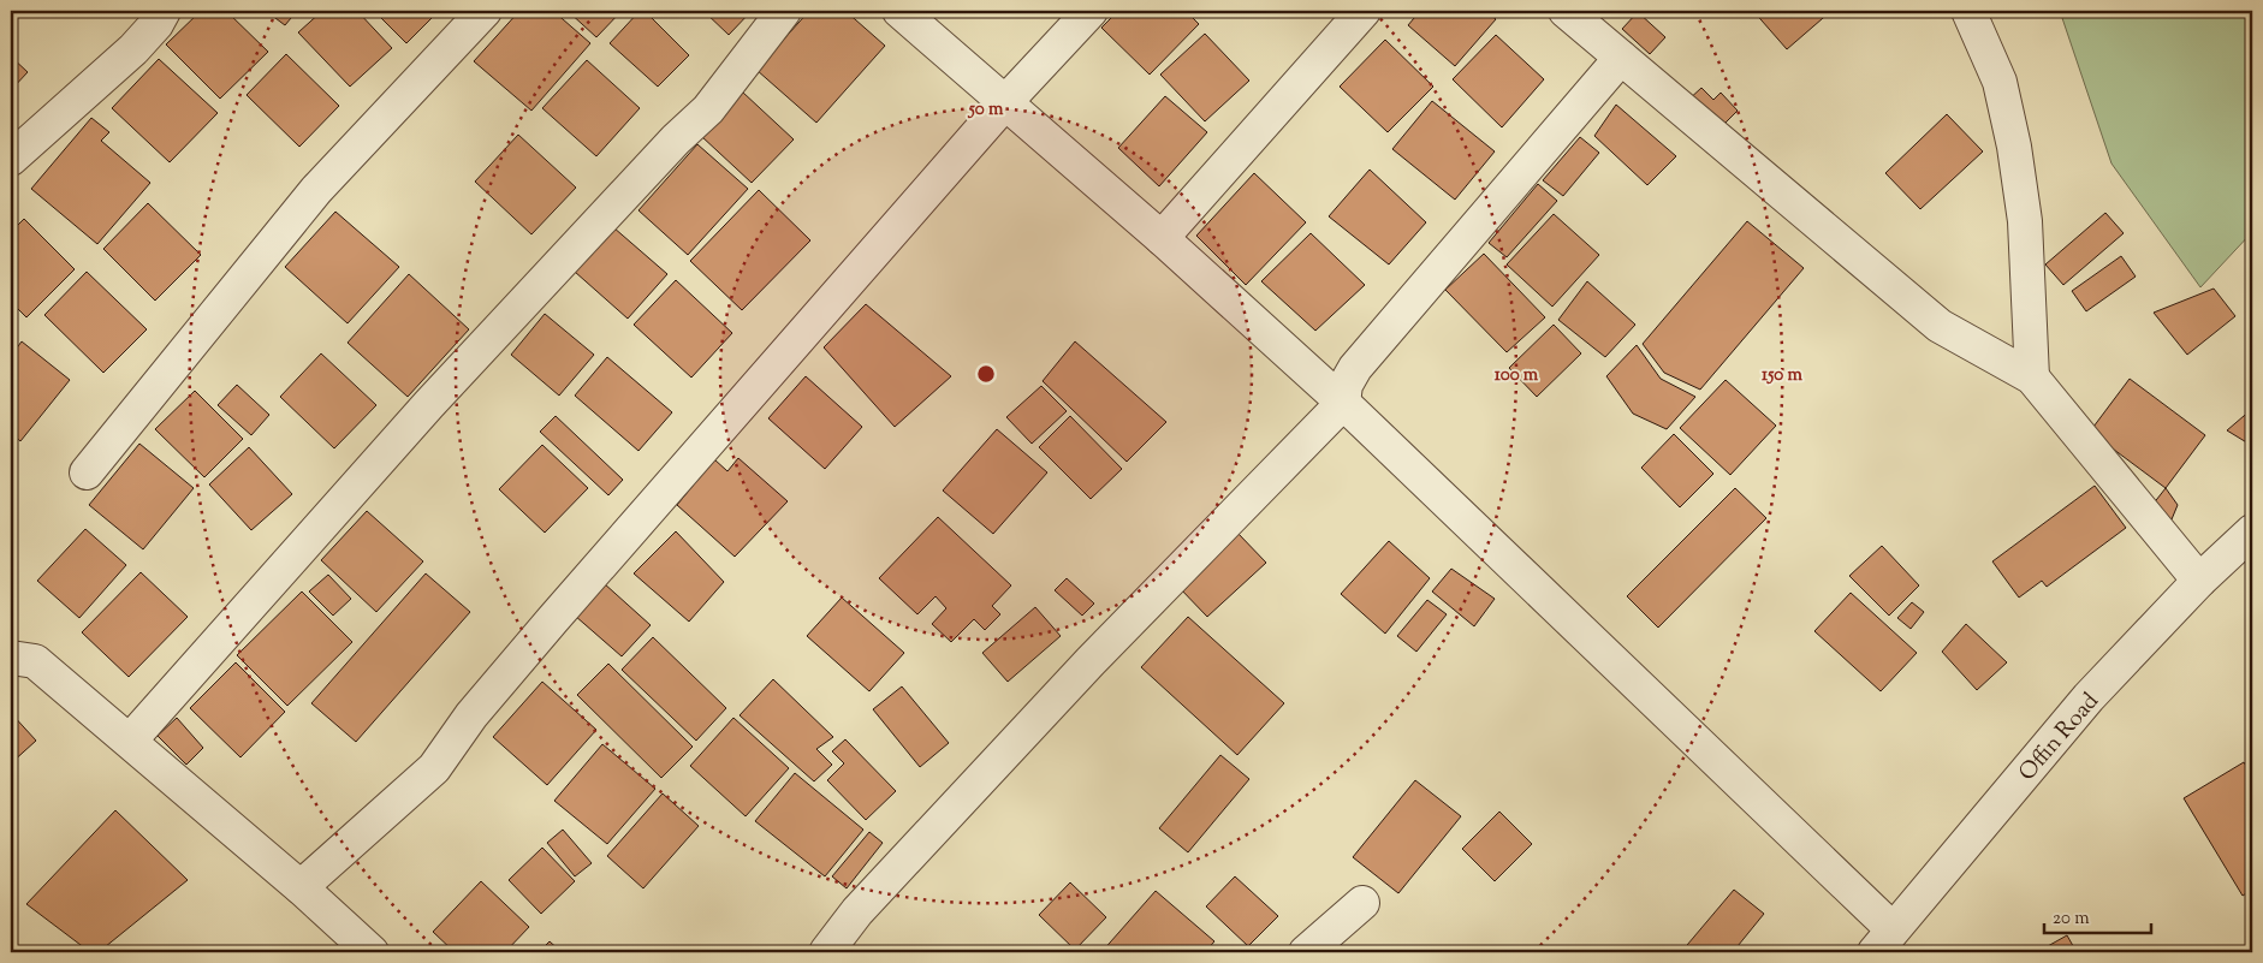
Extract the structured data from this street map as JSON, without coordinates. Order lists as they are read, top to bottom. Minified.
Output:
{"streets":{"street":["Offin Road"]},"scale_bar":"20 m","rings":["50 m","100 m","150 m"]}
